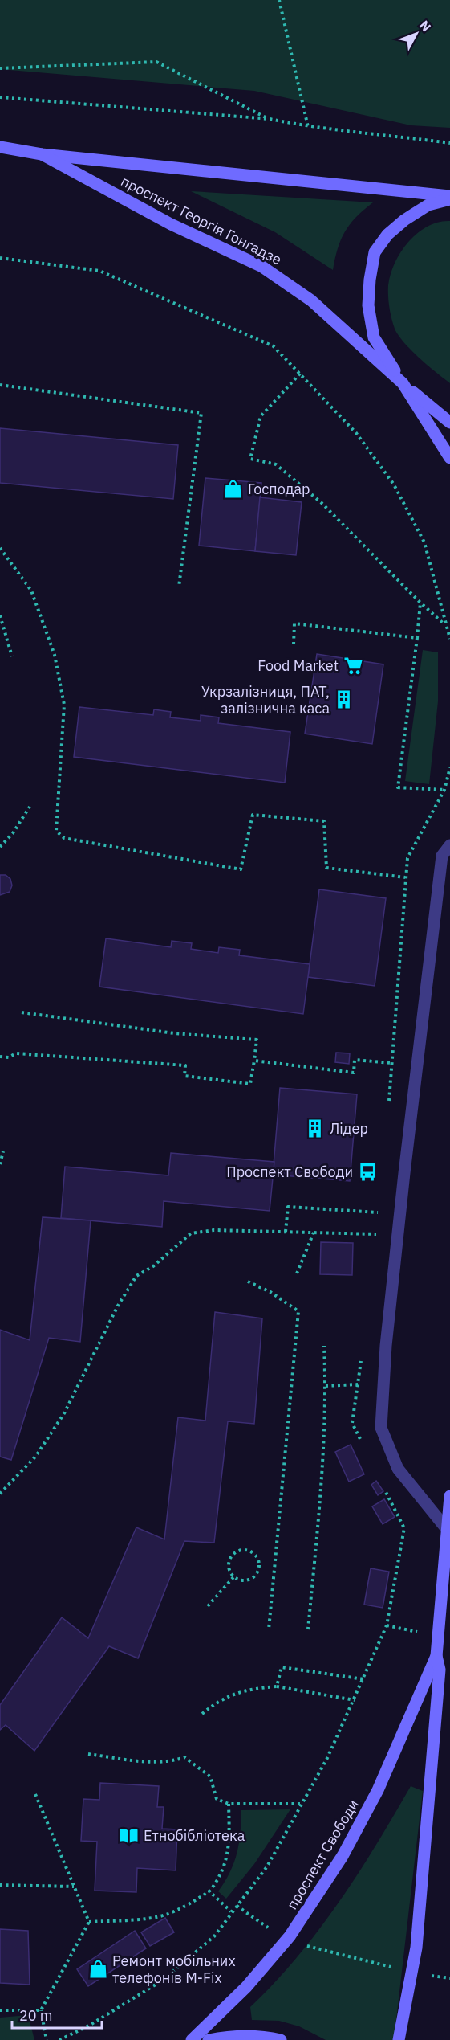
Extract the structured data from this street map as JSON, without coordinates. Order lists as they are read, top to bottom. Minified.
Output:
{"streets":{"street":["проспект Георгія Гонгадзе","проспект Свободи"]},"places":{"shop":["Господар","Ремонт мобільних телефонів M-Fix"],"supermarket":["Food Market"],"building":["Укрзалізниця, ПАТ, залізнична каса","Лідер"],"bus stop":["Проспект Свободи"],"library":["Етнобібліотека"]},"scale_bar":"20 m","north":"top right"}
